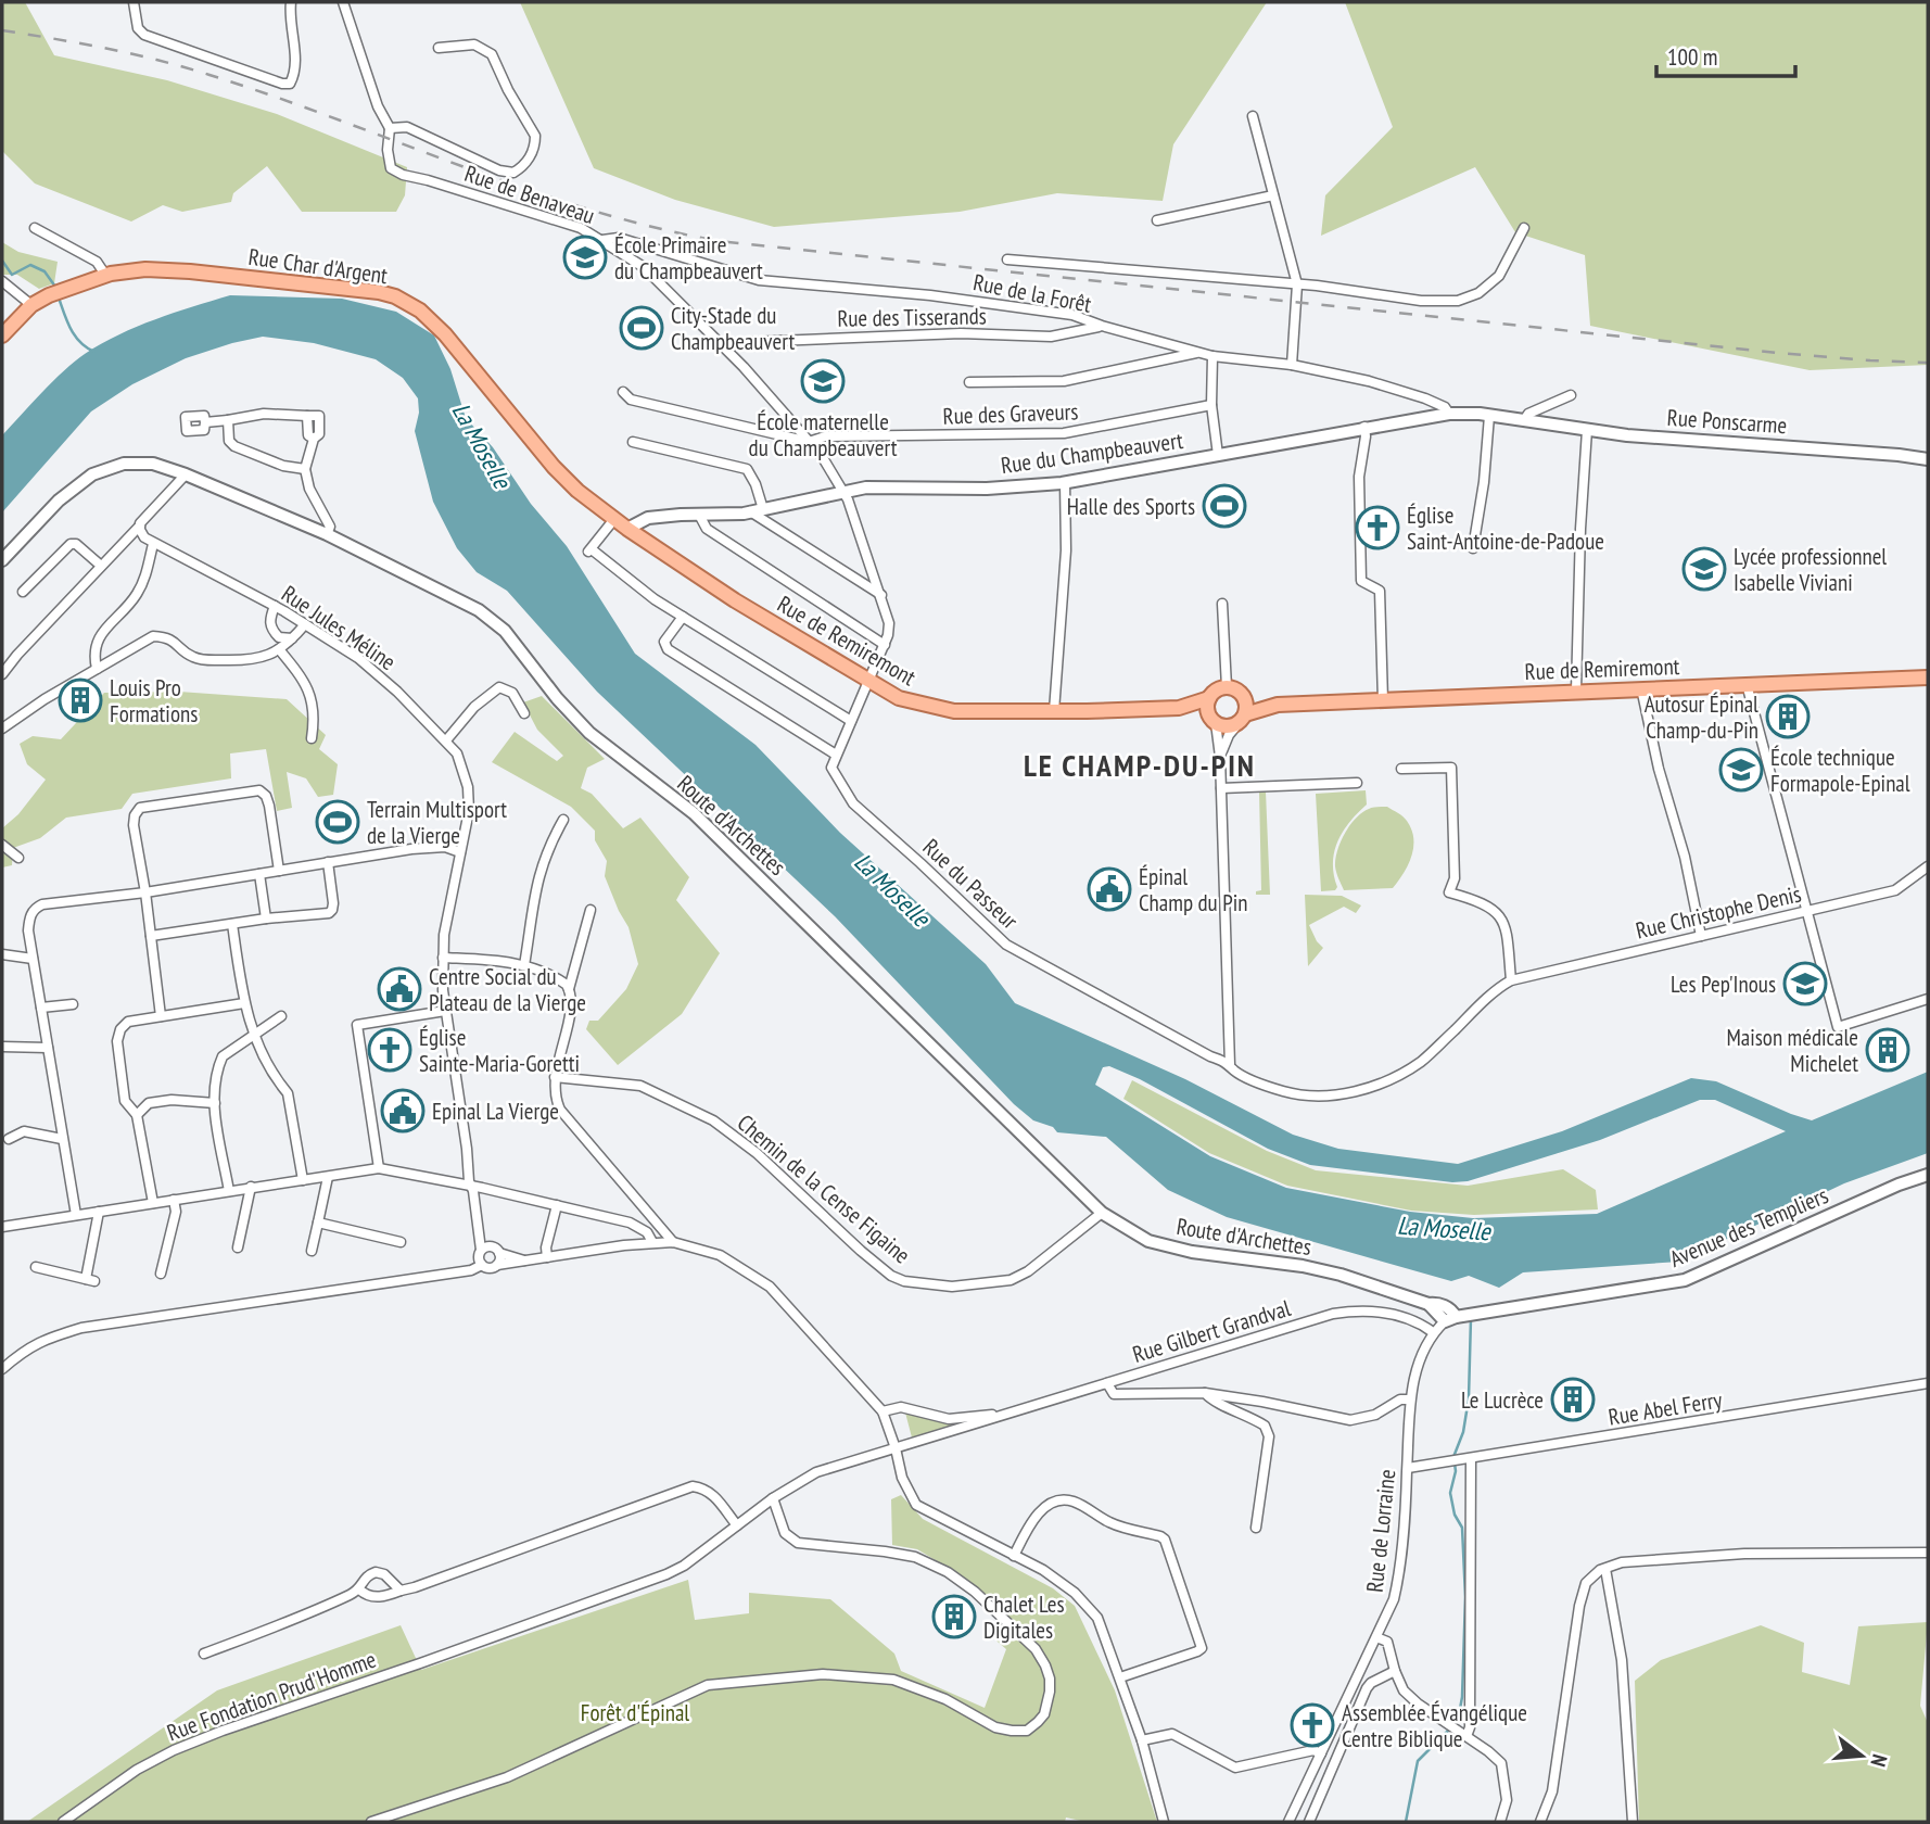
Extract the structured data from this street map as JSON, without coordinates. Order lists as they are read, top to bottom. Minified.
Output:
{"streets":{"main road":["Rue Char d'Argent","Rue de Remiremont"],"street":["Rue de Benaveau","Rue de la Forêt","Rue des Tisserands","Rue des Graveurs","Rue Ponscarme","Rue du Champbeauvert","Rue Jules Méline","Route d'Archettes","Rue du Passeur","Rue Christophe Denis","Chemin de la Cense Figaine","Avenue des Templiers","Rue Gilbert Grandval","Rue Abel Ferry","Rue de Lorraine","Rue Fondation Prud'Homme"]},"crossings":[["Rue de Benaveau","Rue de la Forêt"],["Rue de Benaveau","Rue des Tisserands"],["Rue de Benaveau","Rue des Graveurs"],["Rue de Benaveau","Rue du Champbeauvert"],["Rue de Benaveau","Rue de Remiremont"],["Rue Char d'Argent","Rue de Remiremont"],["Rue de la Forêt","Rue des Tisserands"],["Rue de la Forêt","Rue du Champbeauvert"],["Rue Ponscarme","Rue du Champbeauvert"],["Rue du Champbeauvert","Rue de Remiremont"],["Route d'Archettes","Chemin de la Cense Figaine"],["Route d'Archettes","Avenue des Templiers"],["Route d'Archettes","Rue de Lorraine"],["Rue du Passeur","Rue Christophe Denis"],["Avenue des Templiers","Rue de Lorraine"],["Rue Gilbert Grandval","Rue de Lorraine"],["Rue Gilbert Grandval","Rue Fondation Prud'Homme"],["Rue Abel Ferry","Rue de Lorraine"]],"districts":["LE CHAMP-DU-PIN"],"water":["La Moselle"],"parks":["Forêt d'Épinal"],"places":{"school or university":["École Primaire du Champbeauvert","École maternelle du Champbeauvert","Lycée professionnel Isabelle Viviani","École technique Formapole-Epinal","Les Pep'Inous"],"sports":["City-Stade du Champbeauvert","Halle des Sports","Terrain Multisport de la Vierge"],"church":["Église Saint-Antoine-de-Padoue","Église Sainte-Maria-Goretti","Assemblée Évangélique Centre Biblique"],"building":["Louis Pro Formations","Autosur Épinal Champ-du-Pin","Maison médicale Michelet","Le Lucrèce","Chalet Les Digitales"],"public building":["Épinal Champ du Pin","Centre Social du Plateau de la Vierge","Epinal La Vierge"]},"scale_bar":"100 m","north":"right"}
